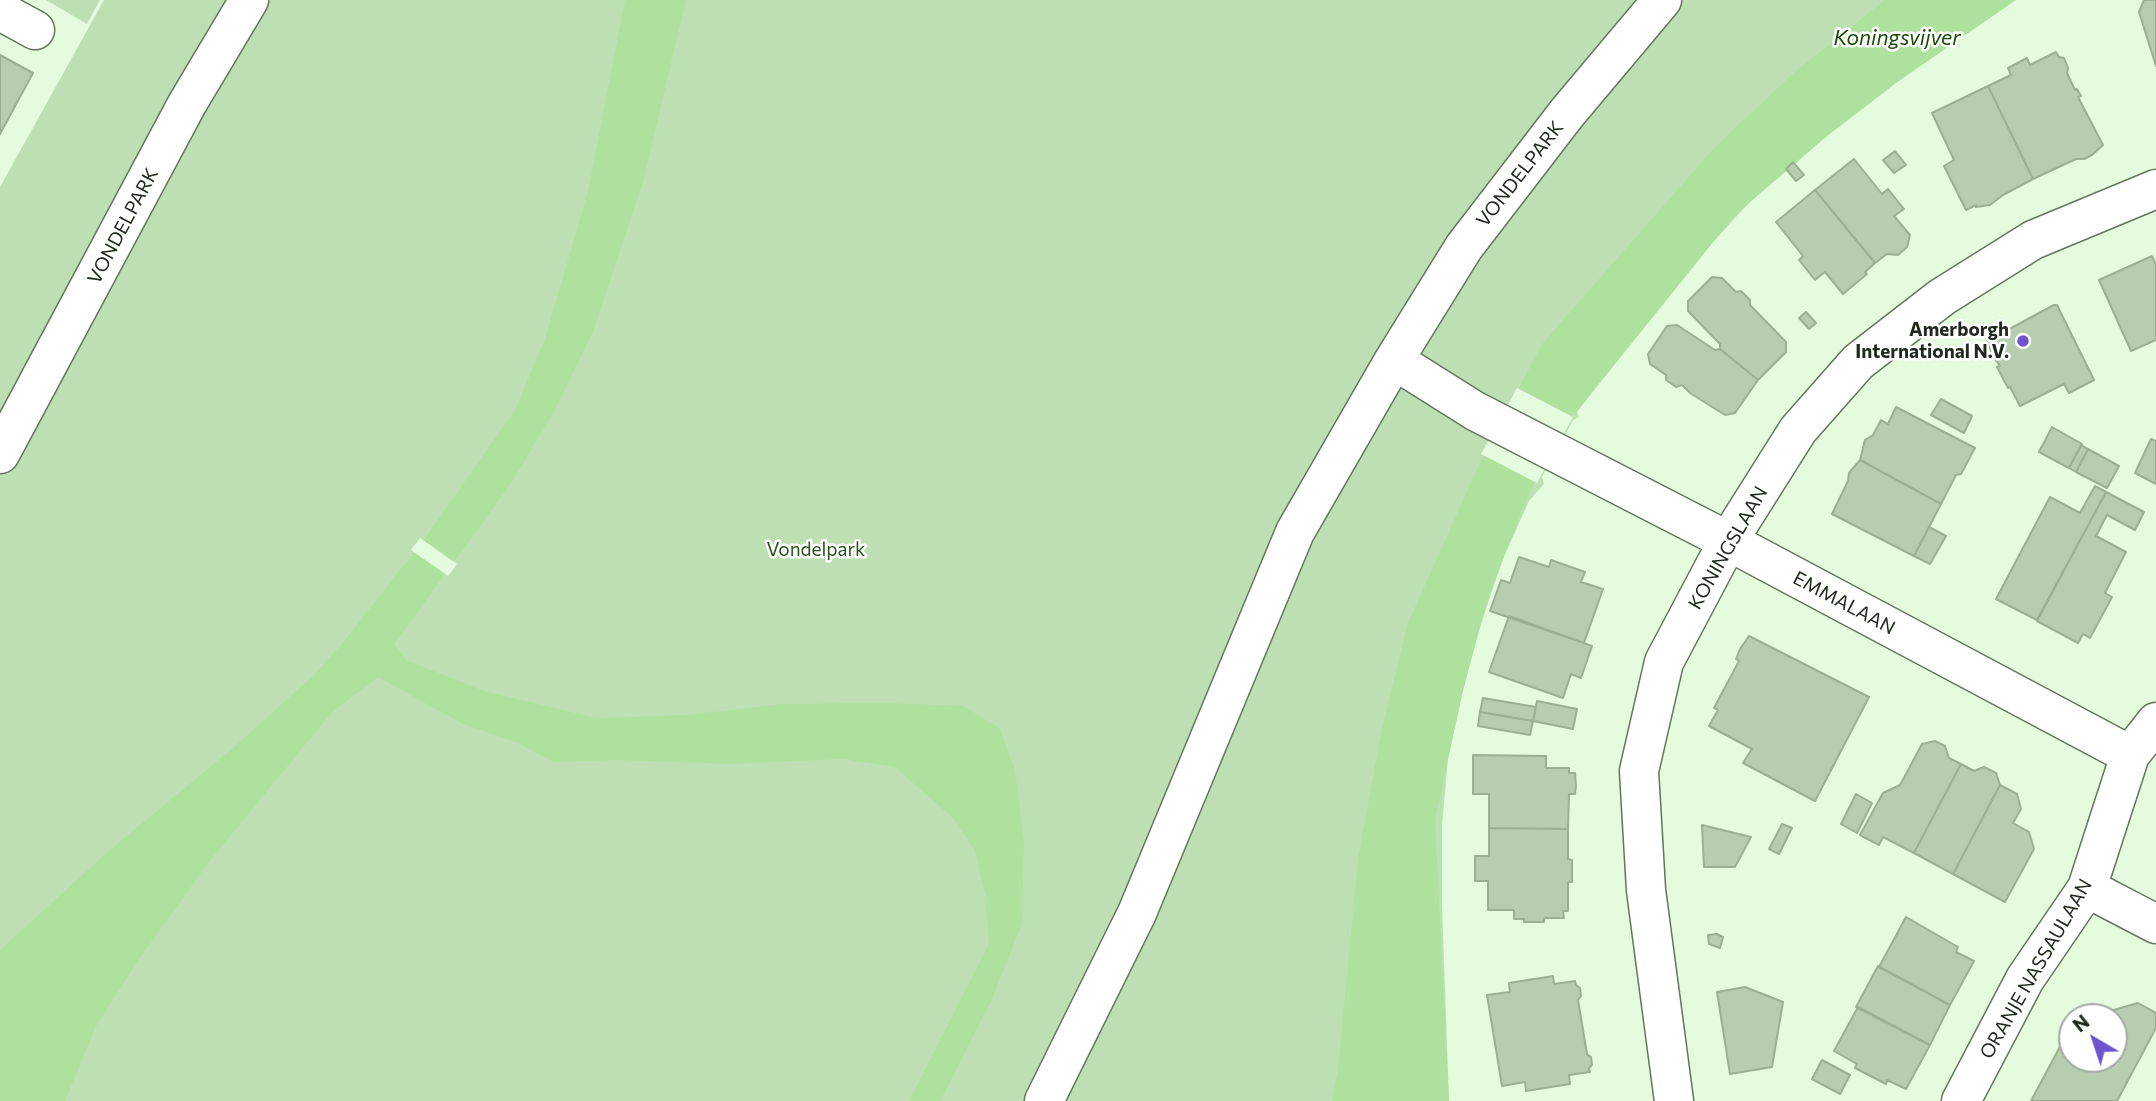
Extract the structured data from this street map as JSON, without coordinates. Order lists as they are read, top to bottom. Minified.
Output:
{"streets":{"street":["VONDELPARK","KONINGSLAAN","EMMALAAN","ORANJE NASSAULAAN"]},"crossings":[["VONDELPARK","EMMALAAN"],["KONINGSLAAN","EMMALAAN"],["EMMALAAN","ORANJE NASSAULAAN"]],"water":["Koningsvijver"],"parks":["Vondelpark"],"places":["Amerborgh International N.V."],"north":"top left"}
